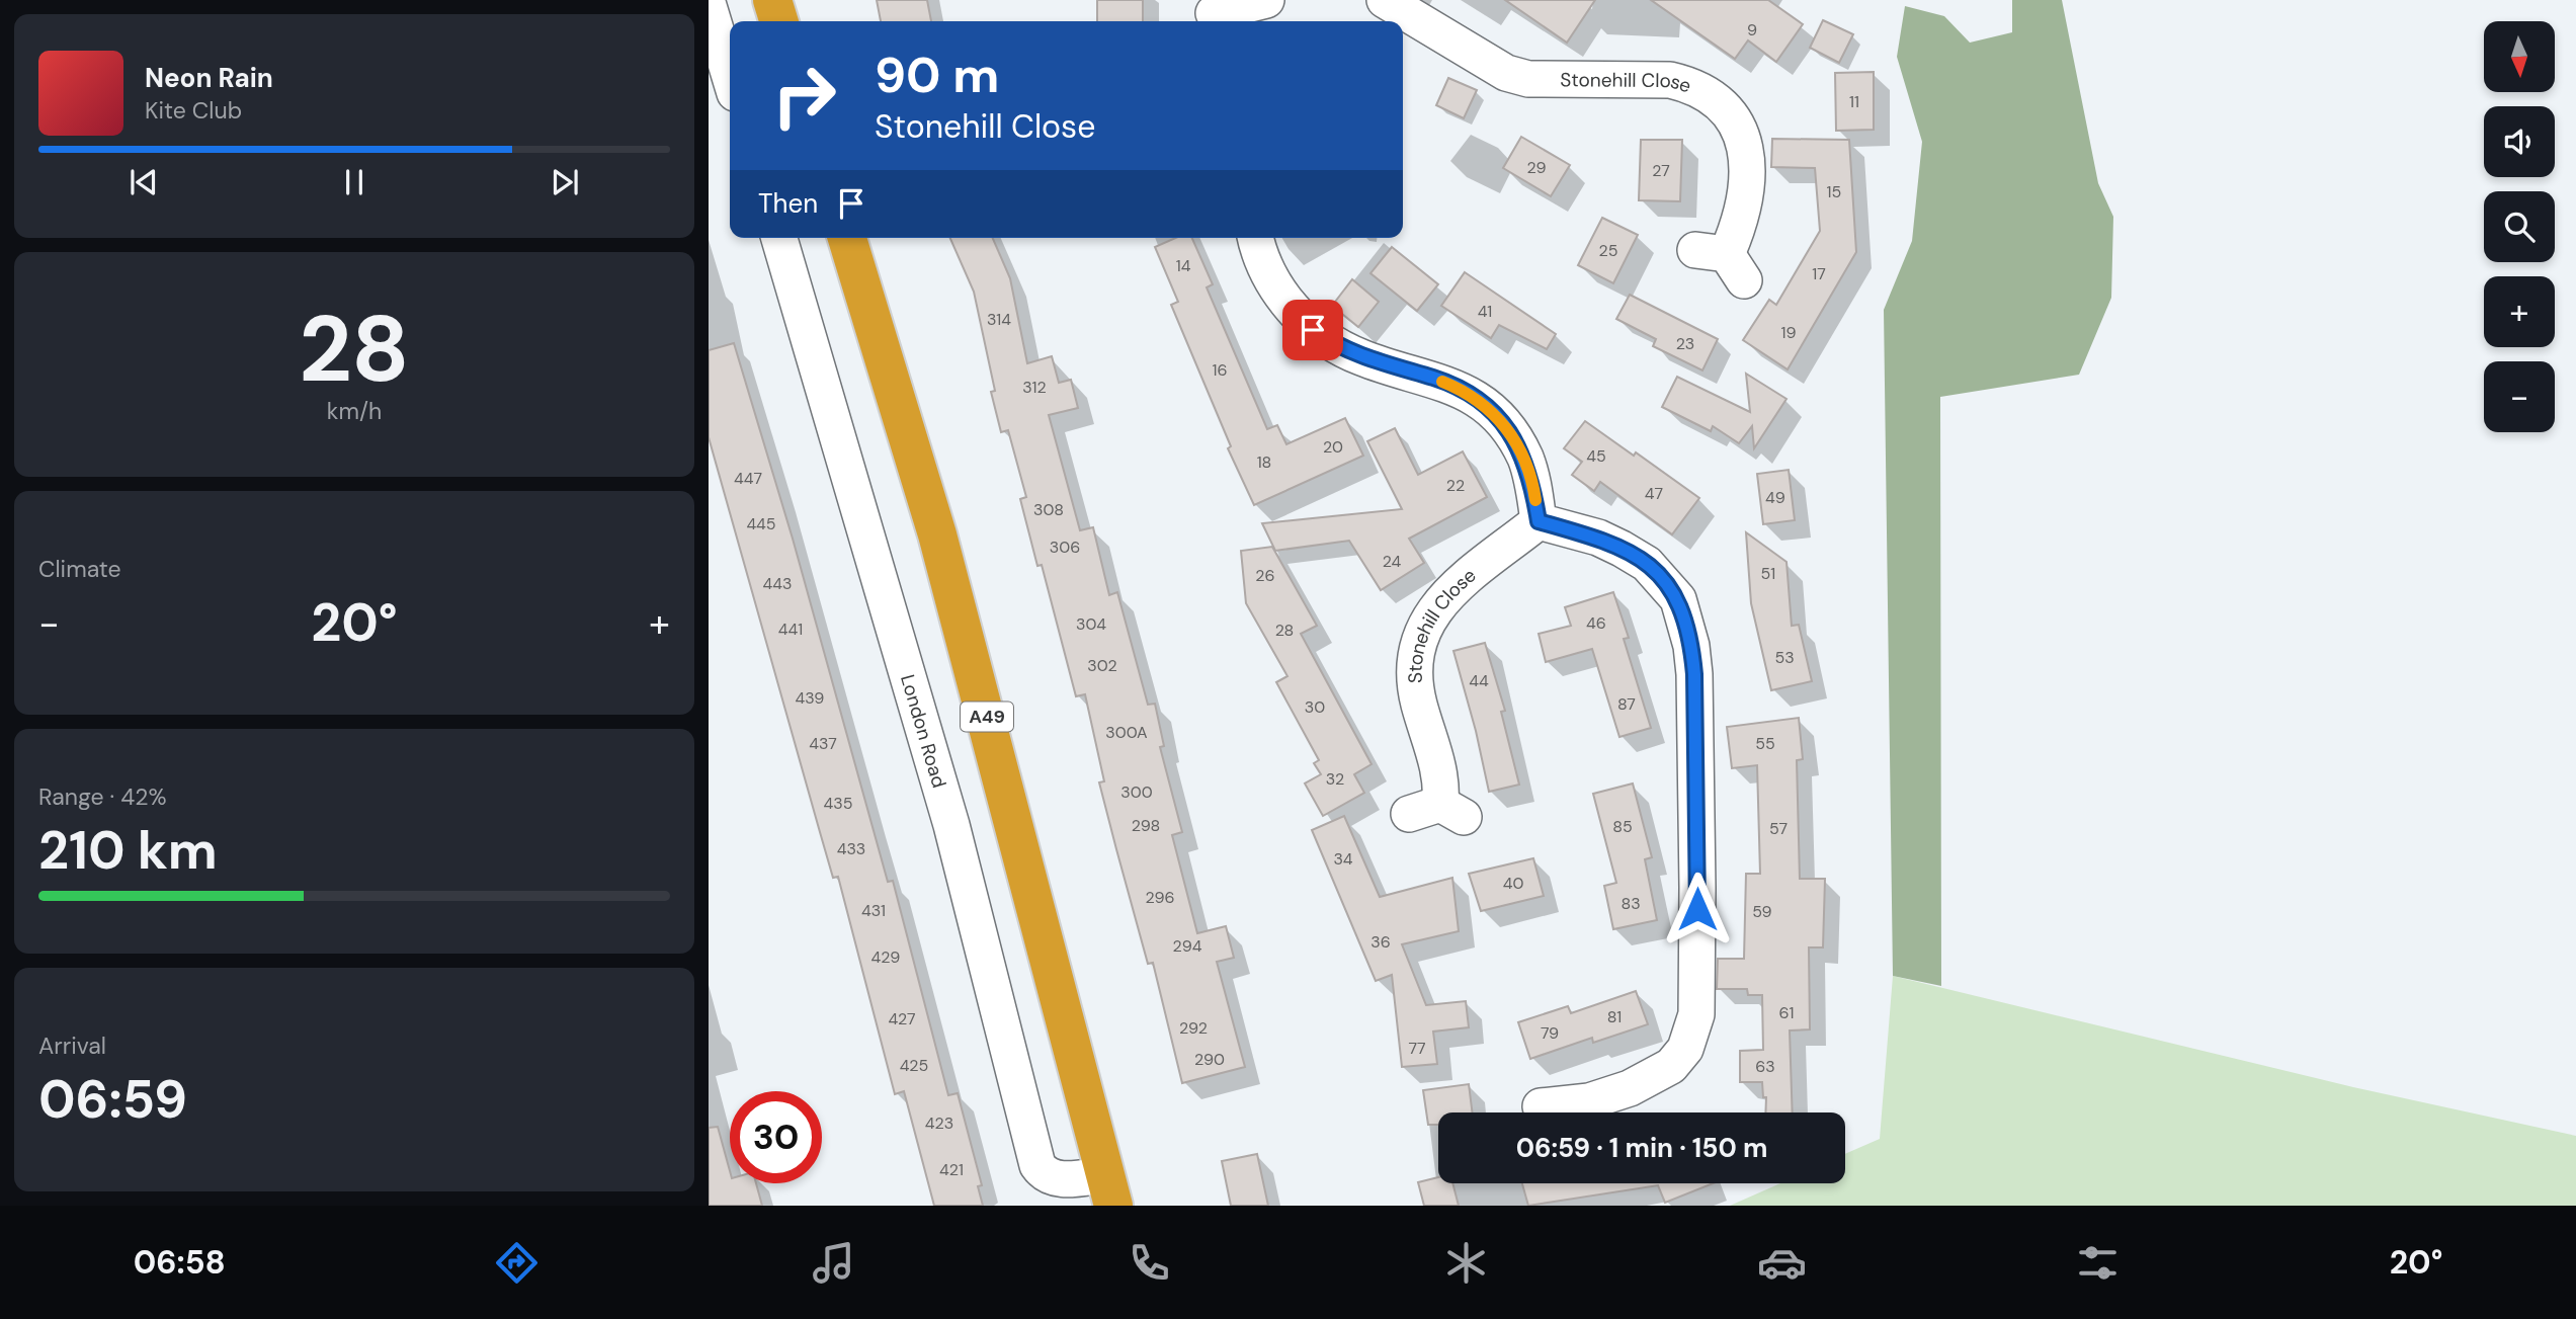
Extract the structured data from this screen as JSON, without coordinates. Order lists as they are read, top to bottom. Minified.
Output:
{"streets":{"highway":["A49","London Road"],"street":["Stonehill Close"]},"house_numbers":["9","11","29","27","15","25","14","17","41","314","19","23","16","312","20","45","18","447","22","47","49","308","445","306","24","51","26","443","46","304","441","28","53","302","44","439","87","30","300A","437","55","32","300","435","298","85","57","433","34","40","296","83","431","59","36","294","429","61","81","427","292","79","77","290","425","63","423","421"],"north":"bottom","page":{"map_buttons":["+","−"],"turn":["90 m","Stonehill Close"],"song":["Neon Rain","Kite Club"],"then":"Then","tile":[["28","km/h"],"Climate",["Range · 42%","210 km"],["Arrival","06:59"]],"heat":["−","20°","+"],"limit":"30","trip":"06:59 · 1 min · 150 m","tabs":["06:58","20°"]}}
